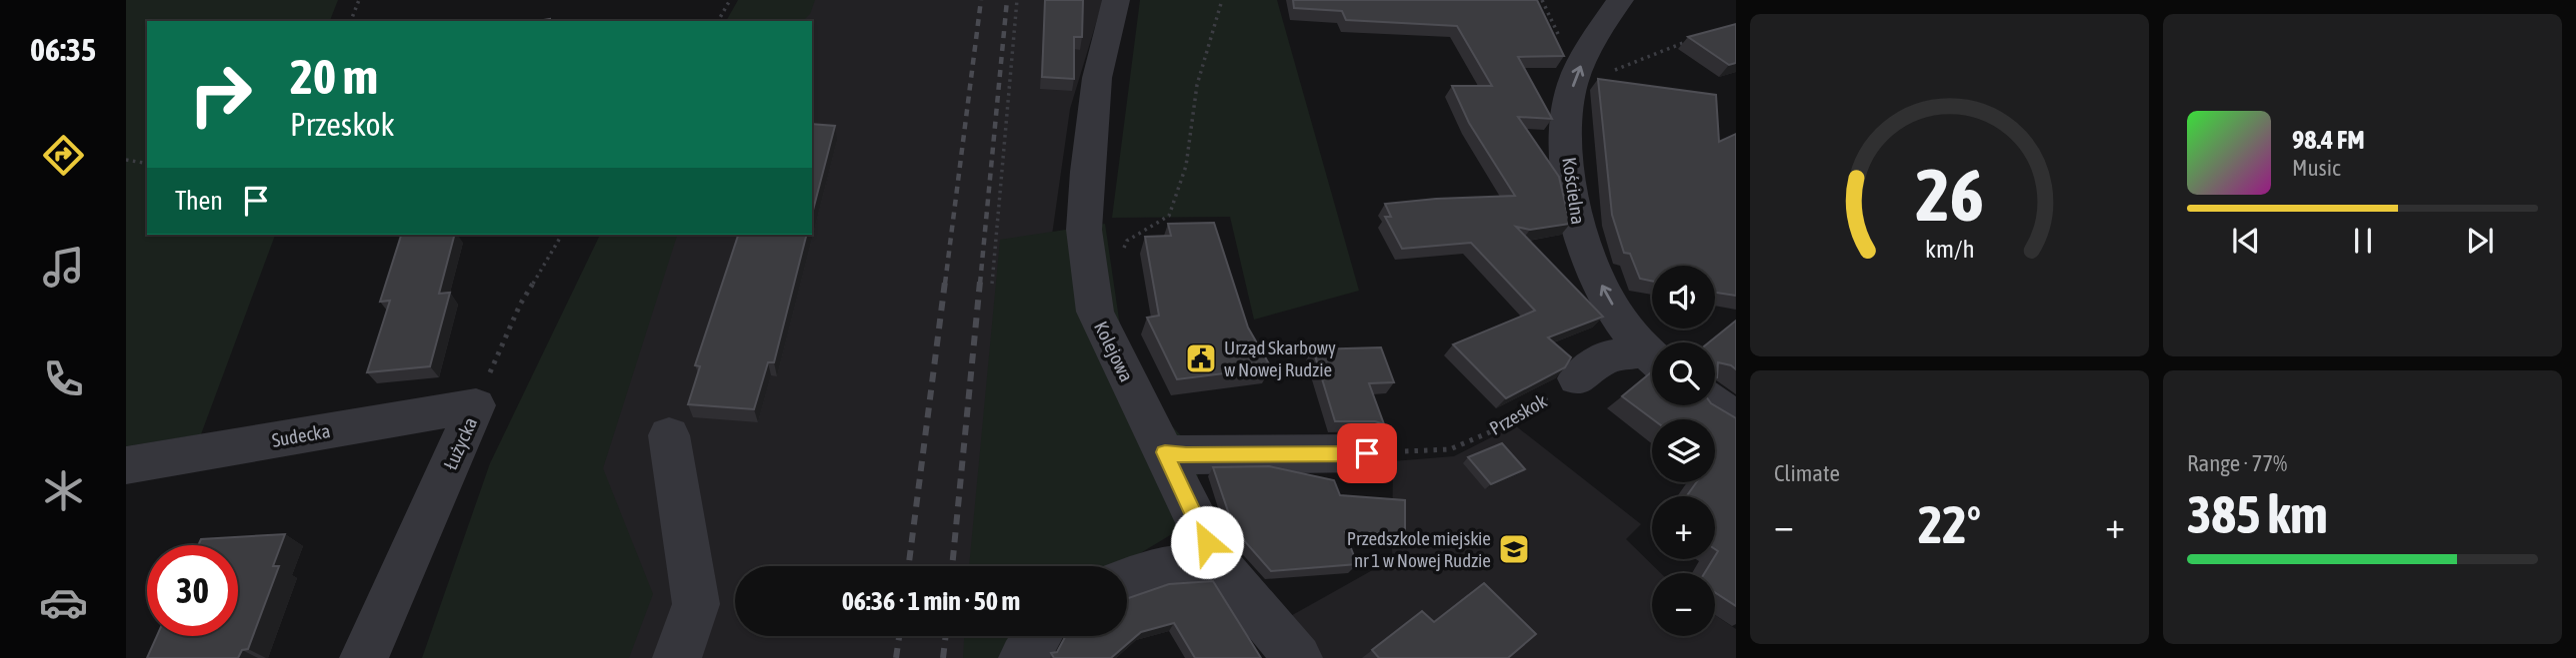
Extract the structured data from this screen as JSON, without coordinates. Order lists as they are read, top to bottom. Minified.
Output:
{"streets":{"street":["Kościelna","Kolejowa","Sudecka","Łużycka"],"path":["Przeskok"]},"crossings":[["Sudecka","Łużycka"]],"one_way":["Kościelna"],"places":{"public building":["Urząd Skarbowy w Nowej Rudzie"],"school or university":["Przedszkole miejskie nr 1 w Nowej Rudzie"]},"page":{"tabs":"06:35","turn":["20 m","Przeskok"],"song":["98.4 FM","Music"],"then":"Then","map_buttons":["+","−"],"tile":["Climate",["Range · 77%","385 km"]],"heat":["−","22°","+"],"limit":"30","trip":"06:36 · 1 min · 50 m","gauge":["26","km/h"]}}
